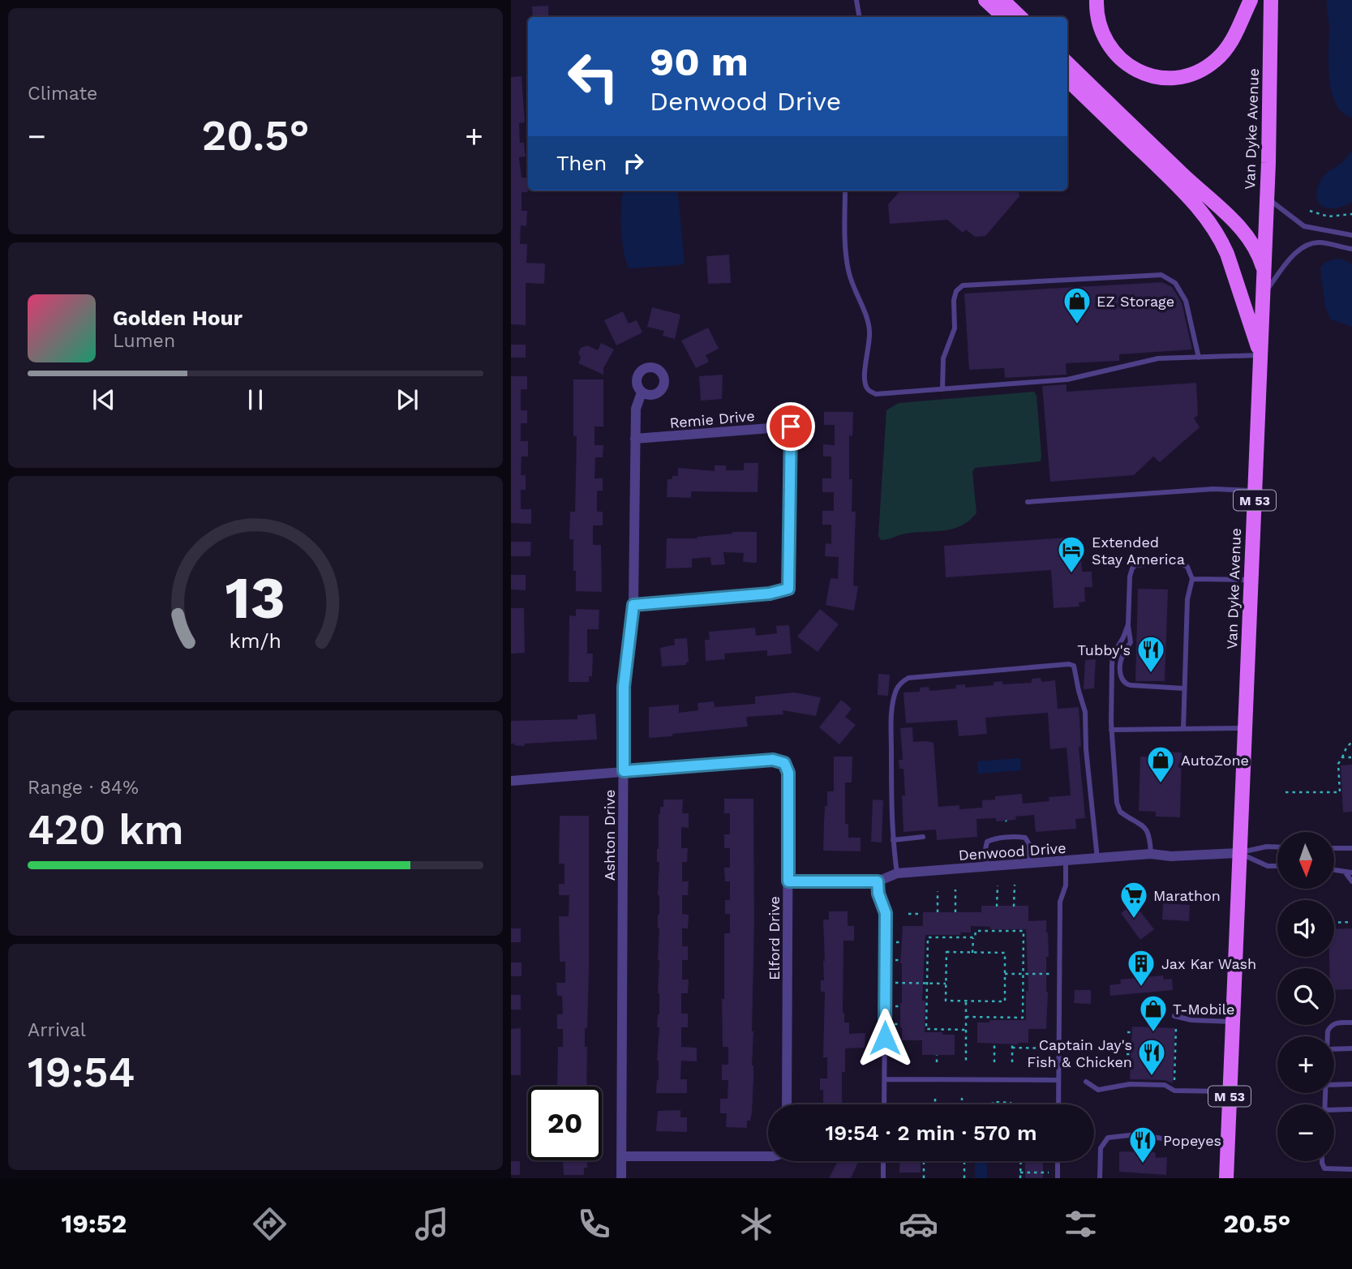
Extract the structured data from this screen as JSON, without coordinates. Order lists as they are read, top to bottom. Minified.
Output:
{"streets":{"main road":["Van Dyke Avenue","M 53"],"street":["Remie Drive","Ashton Drive","Denwood Drive","Elford Drive"]},"crossings":[["Van Dyke Avenue","Denwood Drive"],["Remie Drive","Ashton Drive"],["Ashton Drive","Elford Drive"],["Denwood Drive","Elford Drive"]],"places":{"shop":["EZ Storage","AutoZone","T-Mobile"],"hotel":["Extended Stay America"],"restaurant":["Tubby's","Captain Jay's Fish & Chicken","Popeyes"],"supermarket":["Marathon"],"building":["Jax Kar Wash"]},"north":"bottom","page":{"tile":["Climate",["Range · 84%","420 km"],["Arrival","19:54"]],"turn":["90 m","Denwood Drive"],"heat":["−","20.5°","+"],"then":"Then","song":["Golden Hour","Lumen"],"map_buttons":["+","−"],"limit":"20","trip":"19:54 · 2 min · 570 m","tabs":["19:52","20.5°"],"gauge":["13","km/h"]}}
